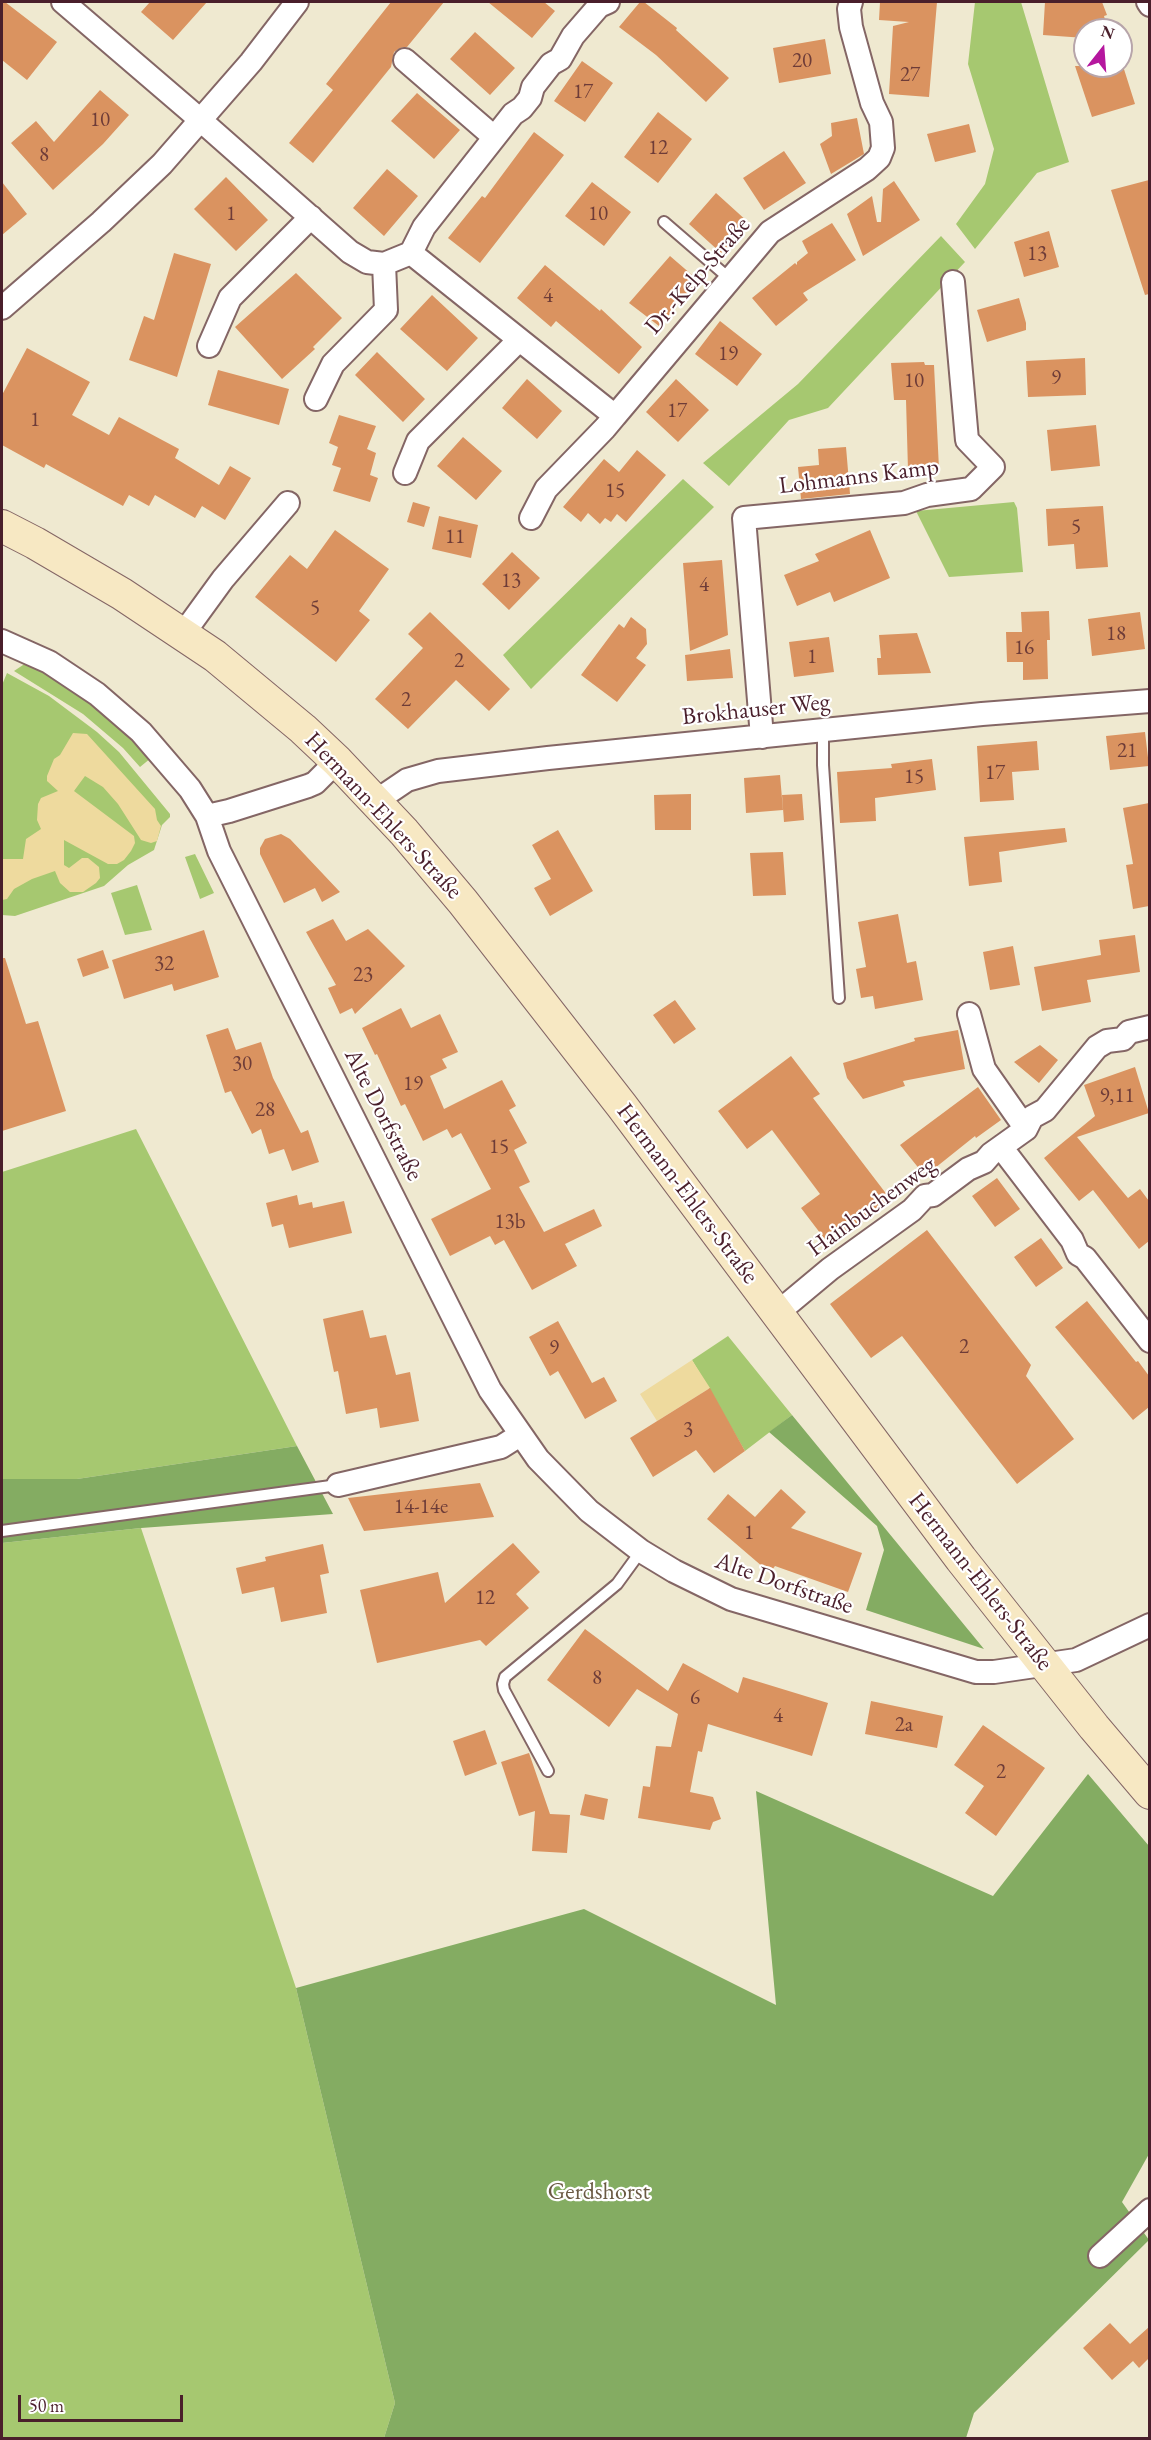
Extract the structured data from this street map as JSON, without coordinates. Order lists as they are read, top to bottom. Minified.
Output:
{"streets":{"street":["Dr.-Kelp-Straße","Lohmanns Kamp","Brokhauser Weg","Hermann-Ehlers-Straße","Alte Dorfstraße","Hainbuchenweg"]},"crossings":[["Lohmanns Kamp","Brokhauser Weg"],["Brokhauser Weg","Hermann-Ehlers-Straße"],["Hermann-Ehlers-Straße","Alte Dorfstraße"],["Hermann-Ehlers-Straße","Hainbuchenweg"]],"parks":["Gerdshorst"],"house_numbers":["20","27","17","10","12","8","1","10","13","4","19","9","10","17","1","15","5","11","13","4","5","18","16","1","2","2","21","17","15","32","23","30","19","9,11","28","15","13b","2","9","3","14-14e","1","12","8","6","4","2a","2"],"scale_bar":"50 m","north":"top"}
